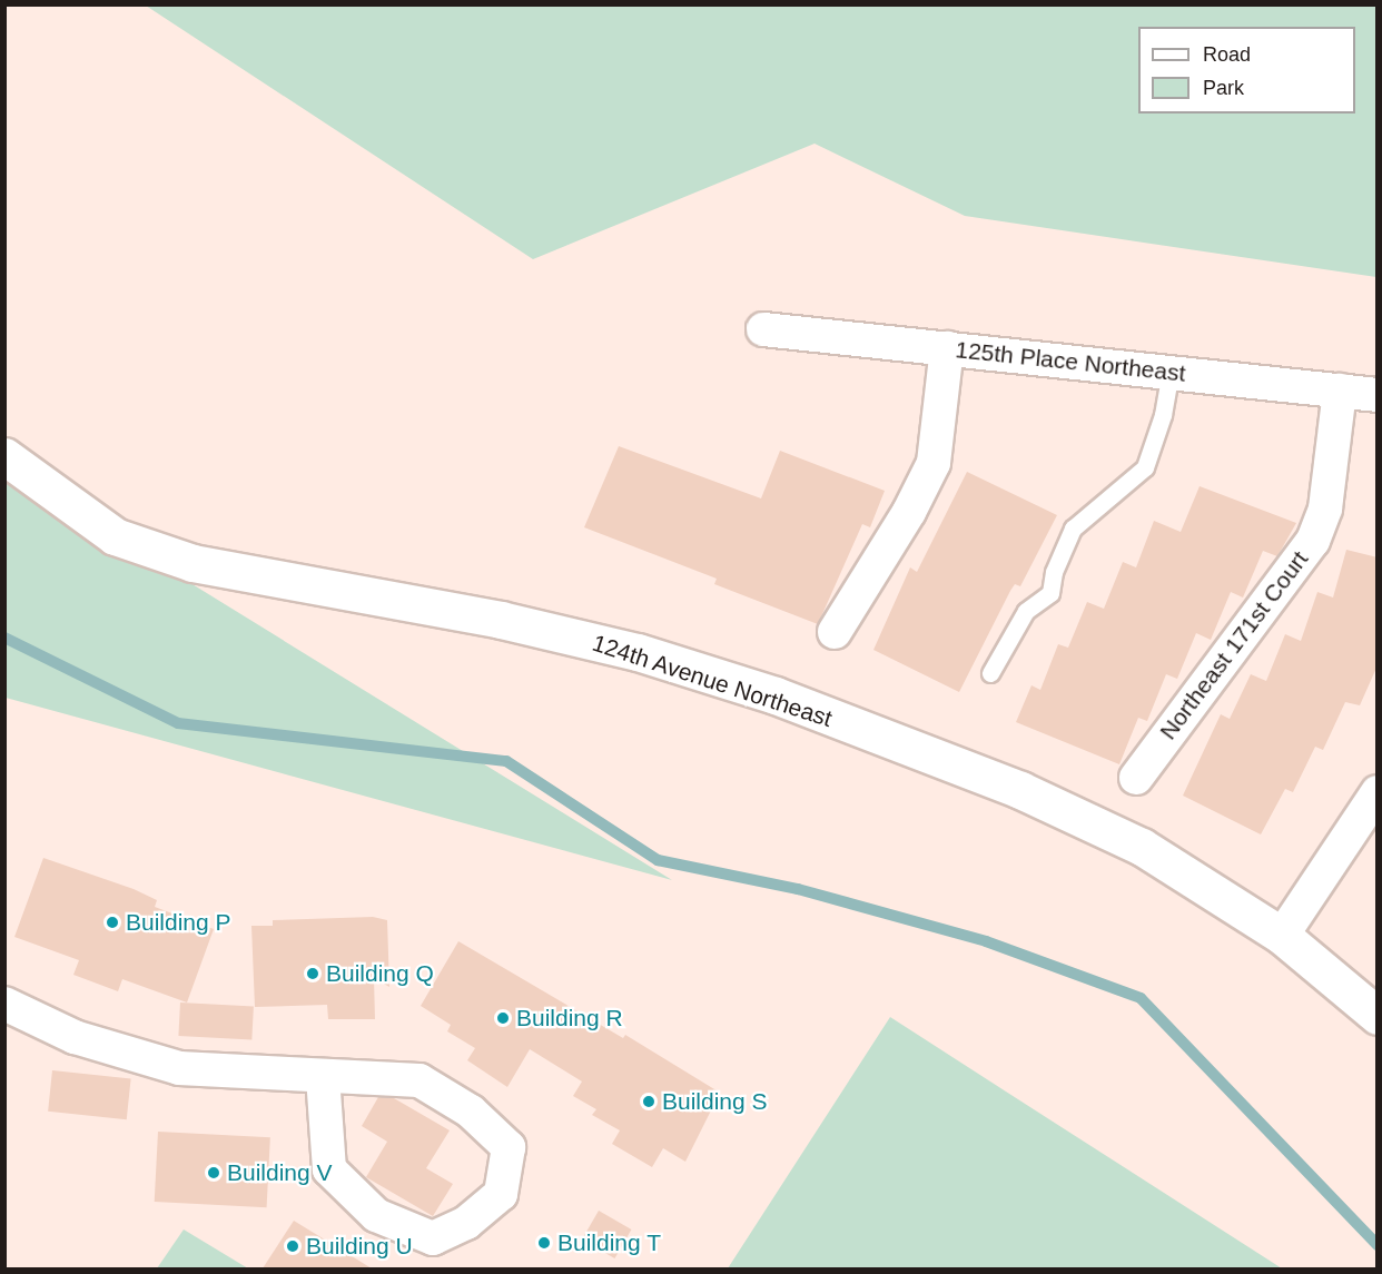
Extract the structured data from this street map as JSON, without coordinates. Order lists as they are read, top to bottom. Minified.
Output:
{"streets":{"street":["125th Place Northeast","Northeast 171st Court","124th Avenue Northeast"]},"crossings":[["125th Place Northeast","Northeast 171st Court"]],"places":["Building P","Building Q","Building R","Building S","Building V","Building T","Building U"],"legend":["Road","Park"]}
